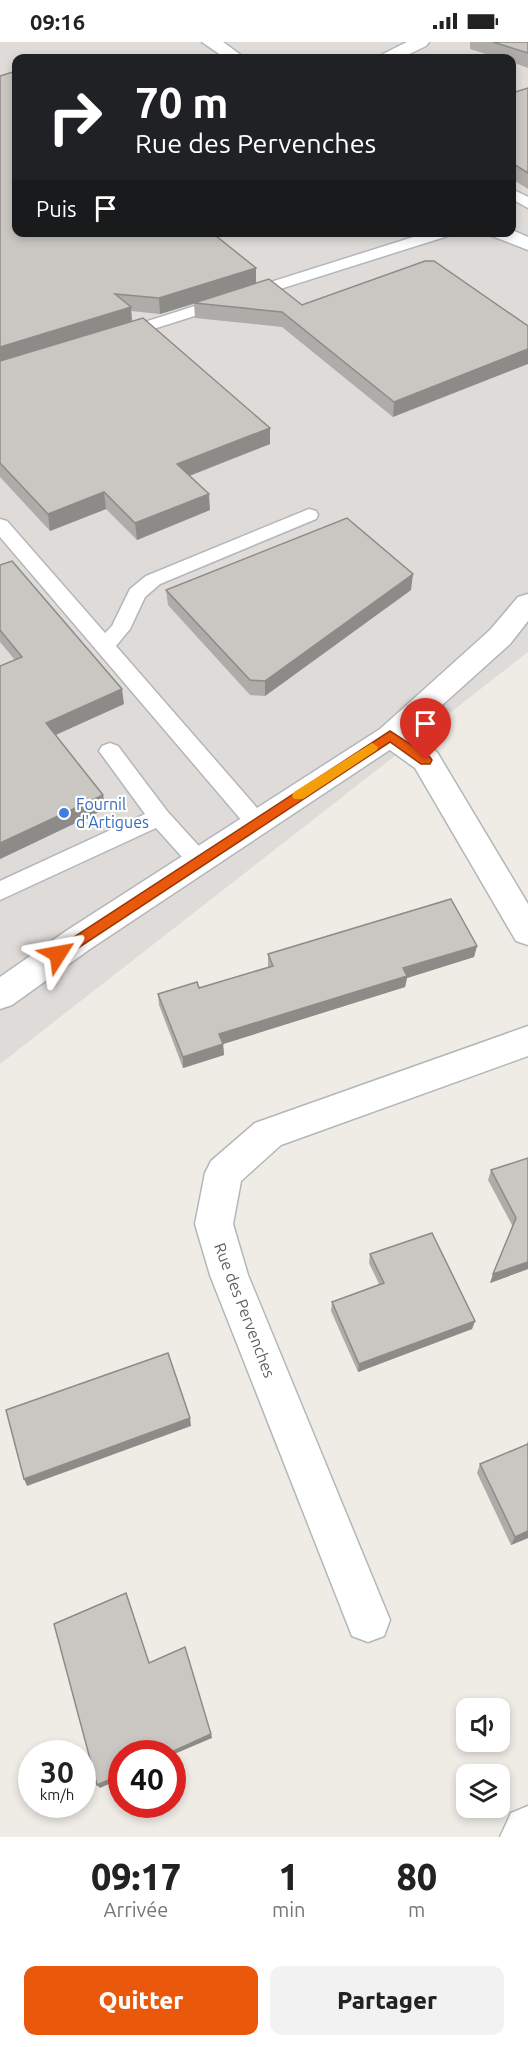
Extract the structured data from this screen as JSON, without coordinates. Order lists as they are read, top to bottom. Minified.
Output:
{"streets":{"street":["Rue des Pervenches"]},"places":["Fournil d'Artigues"],"page":{"status":"09:16","turn":["70 m","Rue des Pervenches"],"then":"Puis","speed":"30 km/h","limit":"40","eta":["09:17","Arrivée","1","min","80","m"],"buttons":["Quitter","Partager"]}}
